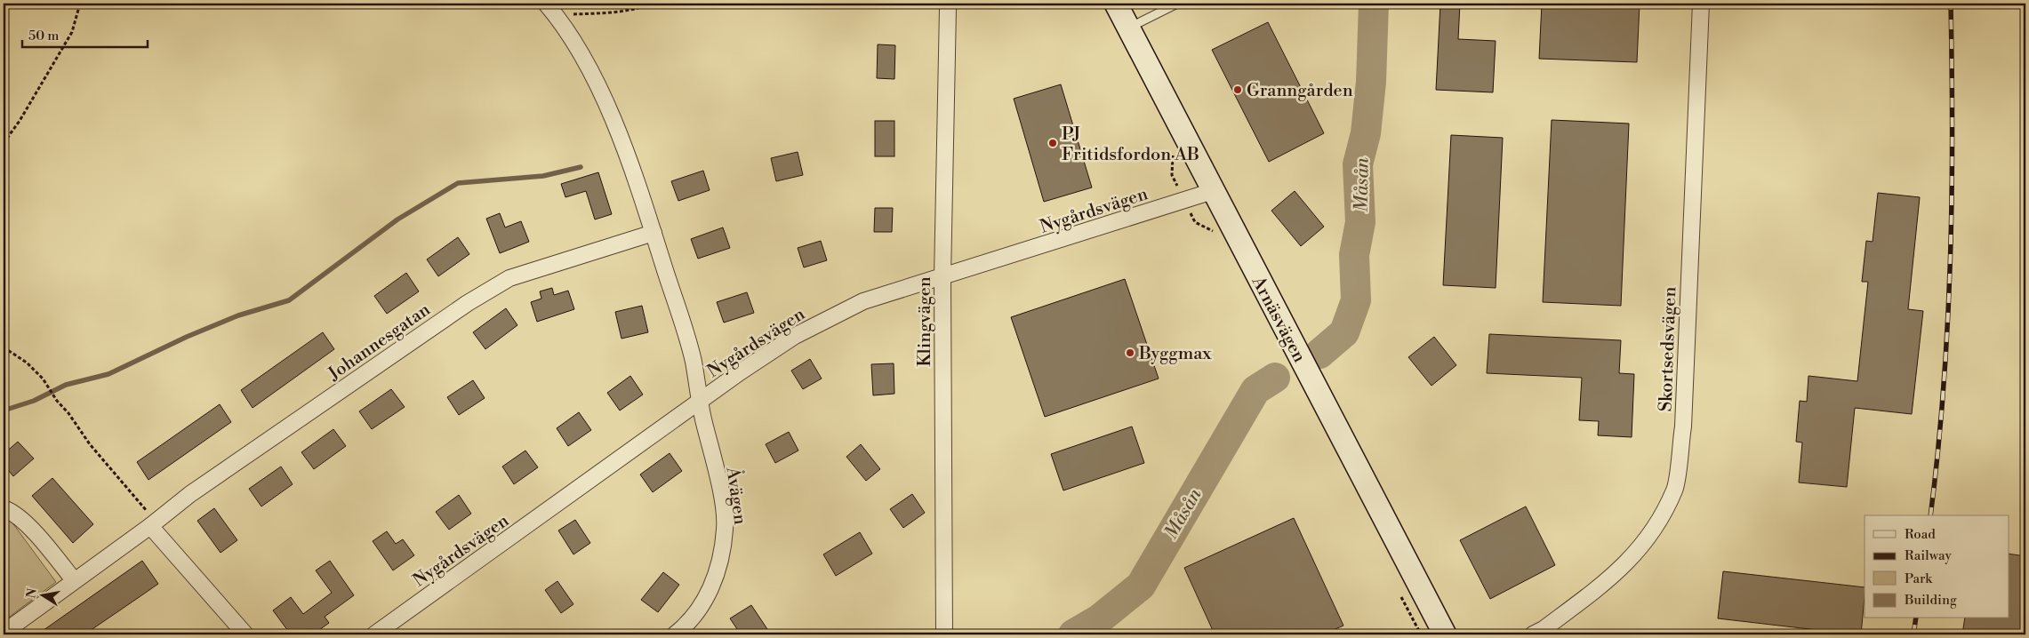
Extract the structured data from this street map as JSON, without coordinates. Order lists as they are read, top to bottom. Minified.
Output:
{"streets":{"street":["Nygårdsvägen","Arnäsvägen","Klingvägen","Johannesgatan","Skortsedsvägen","Åvägen"]},"crossings":[["Nygårdsvägen","Arnäsvägen"],["Nygårdsvägen","Klingvägen"],["Nygårdsvägen","Åvägen"]],"water":["Måsån"],"places":["Granngården","PJ Fritidsfordon AB","Byggmax"],"legend":["Road","Railway","Park","Building"],"scale_bar":"50 m","north":"left"}
